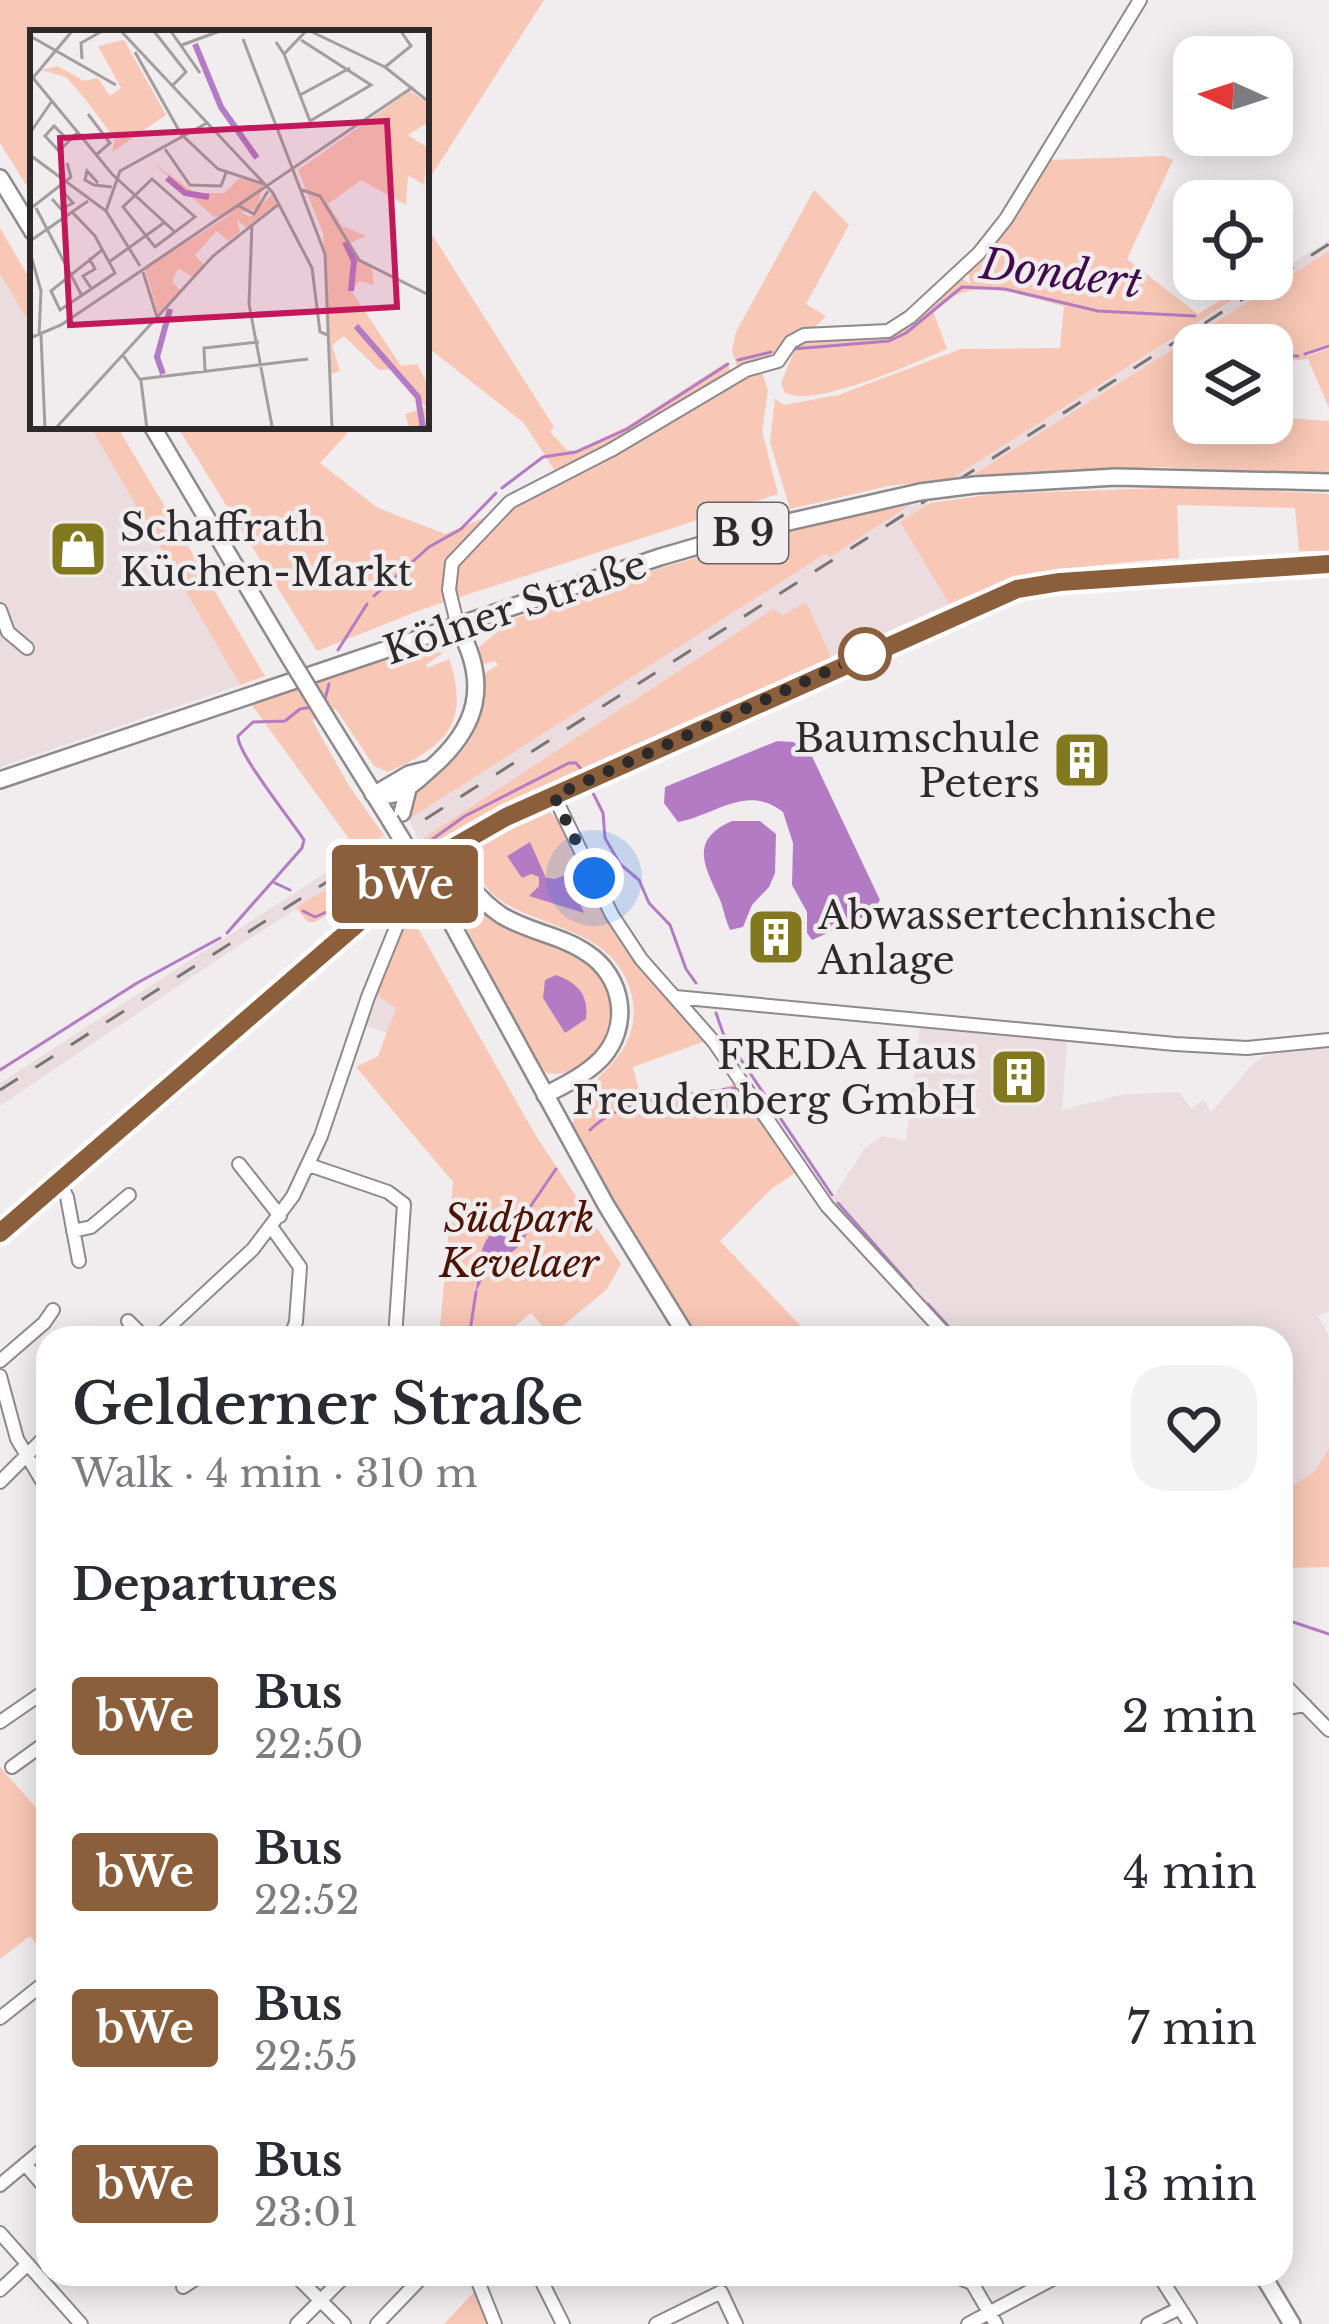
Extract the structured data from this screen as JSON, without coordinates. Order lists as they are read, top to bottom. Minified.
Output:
{"streets":{"main road":["B 9","Kölner Straße"]},"water":["Dondert"],"parks":["Südpark Kevelaer"],"places":{"shop":["Schaffrath Küchen-Markt"],"building":["Baumschule Peters","Abwassertechnische Anlage","FREDA Haus Freudenberg GmbH"]},"lines":["bus line bWe"],"north":"left","page":{"on_map":"bWe","heading":[["Gelderner Straße","Walk · 4 min · 310 m"],"Departures"],"list":[{"mark":"bWe","name":"Bus","note":"22:50","value":"2 min"},{"mark":"bWe","name":"Bus","note":"22:52","value":"4 min"},{"mark":"bWe","name":"Bus","note":"22:55","value":"7 min"},{"mark":"bWe","name":"Bus","note":"23:01","value":"13 min"}]}}
